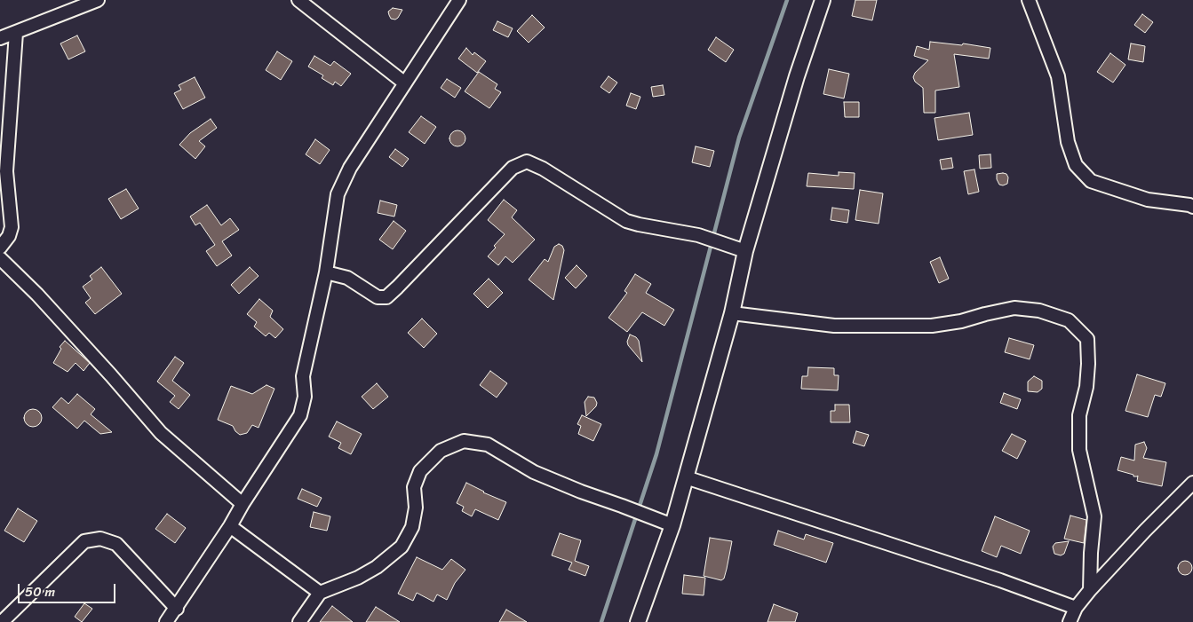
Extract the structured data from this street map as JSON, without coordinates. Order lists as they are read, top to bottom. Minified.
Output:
{"scale_bar":"50 m"}
